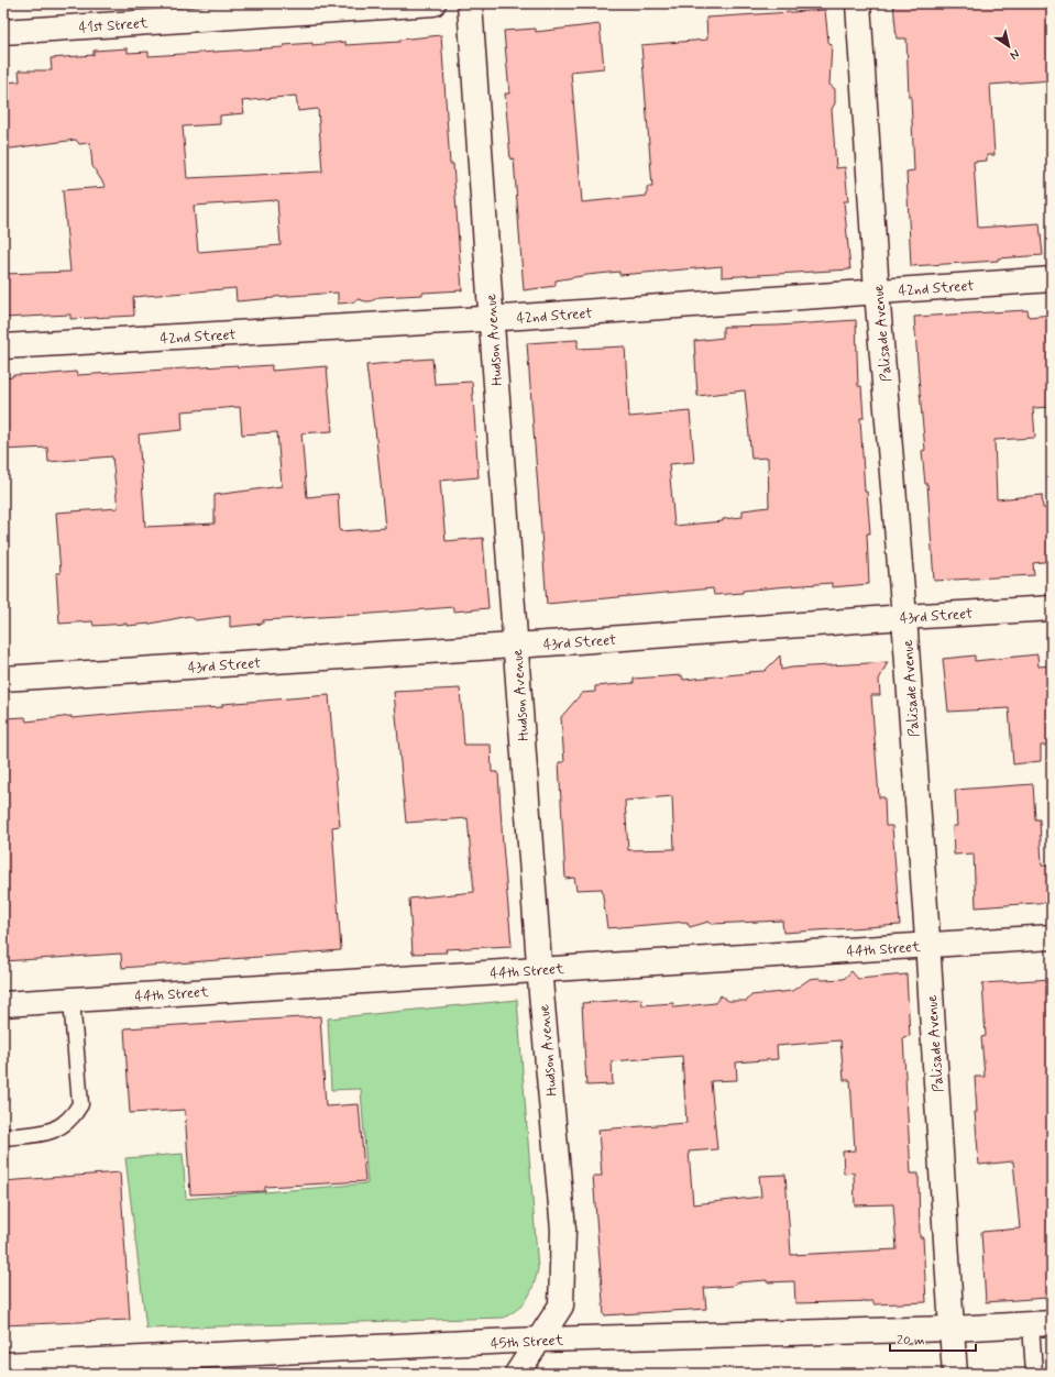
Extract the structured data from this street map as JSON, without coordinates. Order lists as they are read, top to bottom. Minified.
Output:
{"streets":{"street":["41st Street","42nd Street","Palisade Avenue","Hudson Avenue","43rd Street","44th Street","45th Street"]},"crossings":[["42nd Street","Palisade Avenue"],["42nd Street","Hudson Avenue"],["Palisade Avenue","43rd Street"],["Palisade Avenue","44th Street"],["Palisade Avenue","45th Street"],["Hudson Avenue","43rd Street"],["Hudson Avenue","44th Street"],["Hudson Avenue","45th Street"]],"scale_bar":"20 m","north":"bottom right"}
